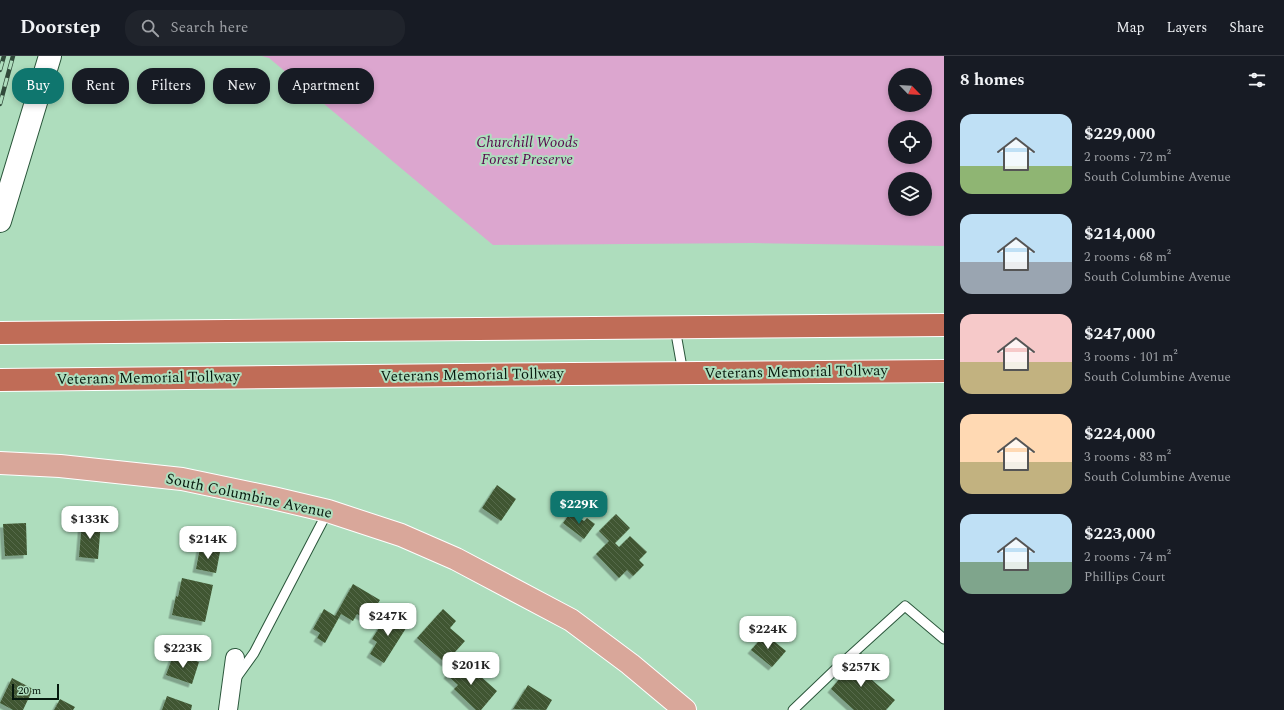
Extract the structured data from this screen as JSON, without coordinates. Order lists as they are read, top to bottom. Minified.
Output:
{"streets":{"highway":["Veterans Memorial Tollway"],"main road":["South Columbine Avenue"]},"parks":["Churchill Woods Forest Preserve"],"scale_bar":"20 m","north":"bottom right","page":{"header":"Doorstep","search":"Search here","nav":["Map","Layers","Share"],"heading":"8 homes","chip":["Buy","Rent","Filters","New","Apartment"],"list":[{"name":"$229,000","note":"2 rooms · 72 m² · South Columbine Avenue"},{"name":"$214,000","note":"2 rooms · 68 m² · South Columbine Avenue"},{"name":"$247,000","note":"3 rooms · 101 m² · South Columbine Avenue"},{"name":"$224,000","note":"3 rooms · 83 m² · South Columbine Avenue"},{"name":"$223,000","note":"2 rooms · 74 m² · Phillips Court"}],"price":["$229K","$133K","$214K","$247K","$224K","$223K","$201K","$257K"],"scale":"20 m"}}
